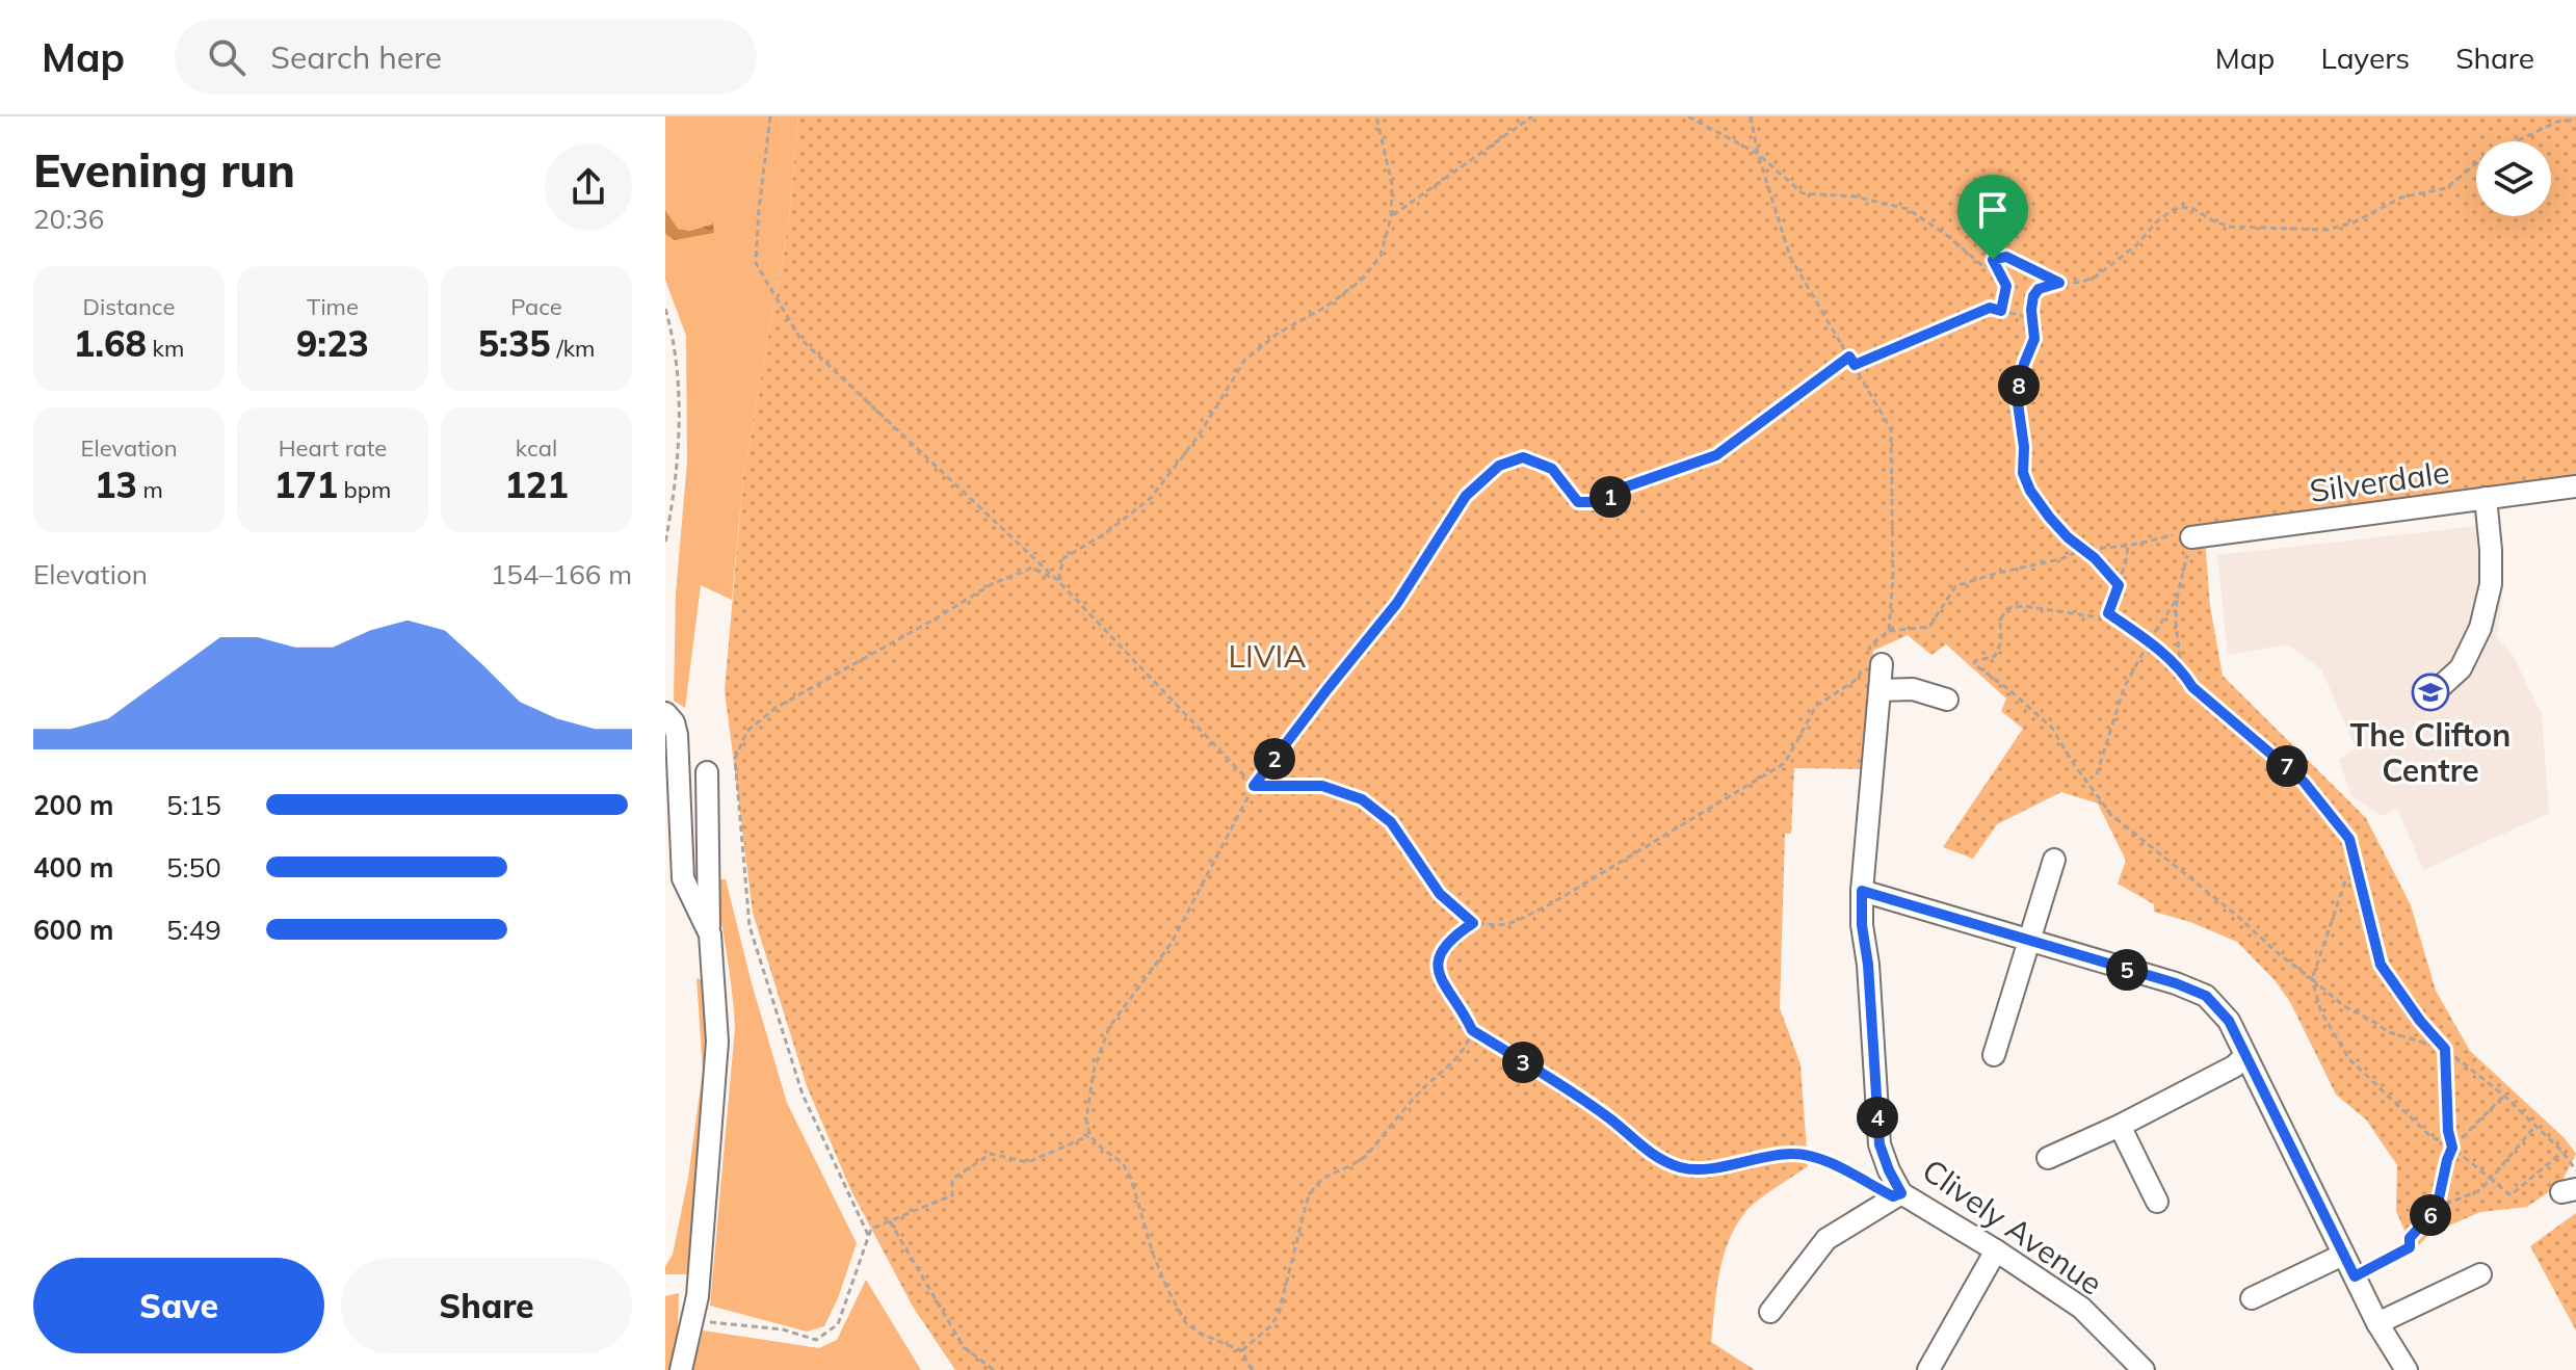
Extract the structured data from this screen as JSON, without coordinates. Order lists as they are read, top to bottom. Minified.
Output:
{"streets":{"street":["Silverdale","Clively Avenue"]},"parks":["LIVIA"],"places":{"school or university":["The Clifton Centre"]},"page":{"header":"Map","search":"Search here","nav":["Map","Layers","Share"],"heading":["Evening run","20:36"],"stats":[["Distance","1.68 km"],["Time","9:23"],["Pace","5:35 /km"],["Elevation","13 m"],["Heart rate","171 bpm"],["kcal","121"]],"pins":["8","1","2","7","5","3","4","6"],"chart":["Elevation","154–166 m"],"list":[{"name":"200 m","note":"5:15"},{"name":"400 m","note":"5:50"},{"name":"600 m","note":"5:49"}],"buttons":["Save","Share"]}}
